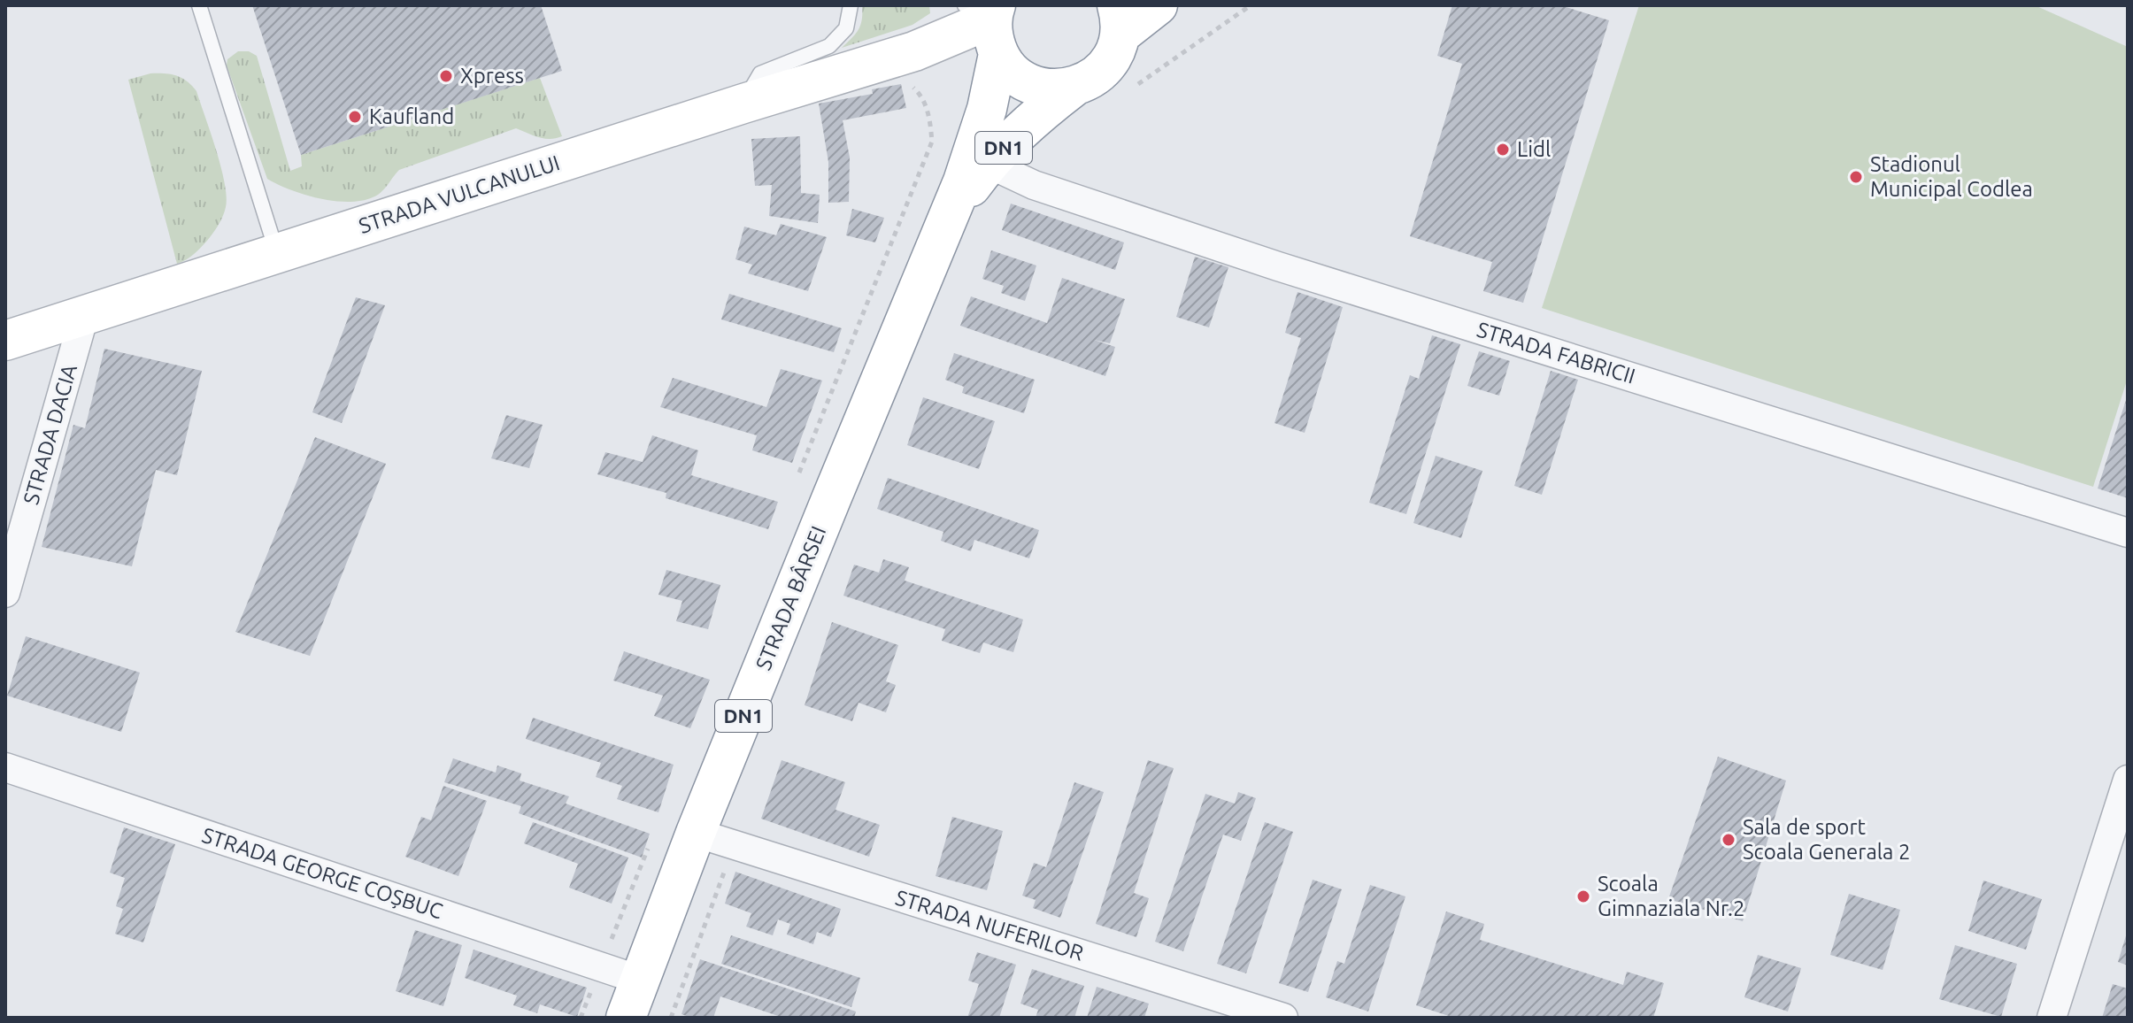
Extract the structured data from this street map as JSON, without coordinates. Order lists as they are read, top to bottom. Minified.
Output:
{"streets":{"main road":["DN1","STRADA VULCANULUI","STRADA BÂRSEI"],"street":["STRADA FABRICII","STRADA DACIA","STRADA GEORGE COȘBUC","STRADA NUFERILOR"]},"crossings":[["DN1","STRADA BÂRSEI"],["STRADA VULCANULUI","STRADA DACIA"],["STRADA VULCANULUI","STRADA BÂRSEI"],["STRADA FABRICII","STRADA BÂRSEI"],["STRADA BÂRSEI","STRADA GEORGE COȘBUC"],["STRADA BÂRSEI","STRADA NUFERILOR"]],"places":["Xpress","Kaufland","Lidl","Stadionul Municipal Codlea","Sala de sport Scoala Generala 2","Scoala Gimnaziala Nr.2"]}
